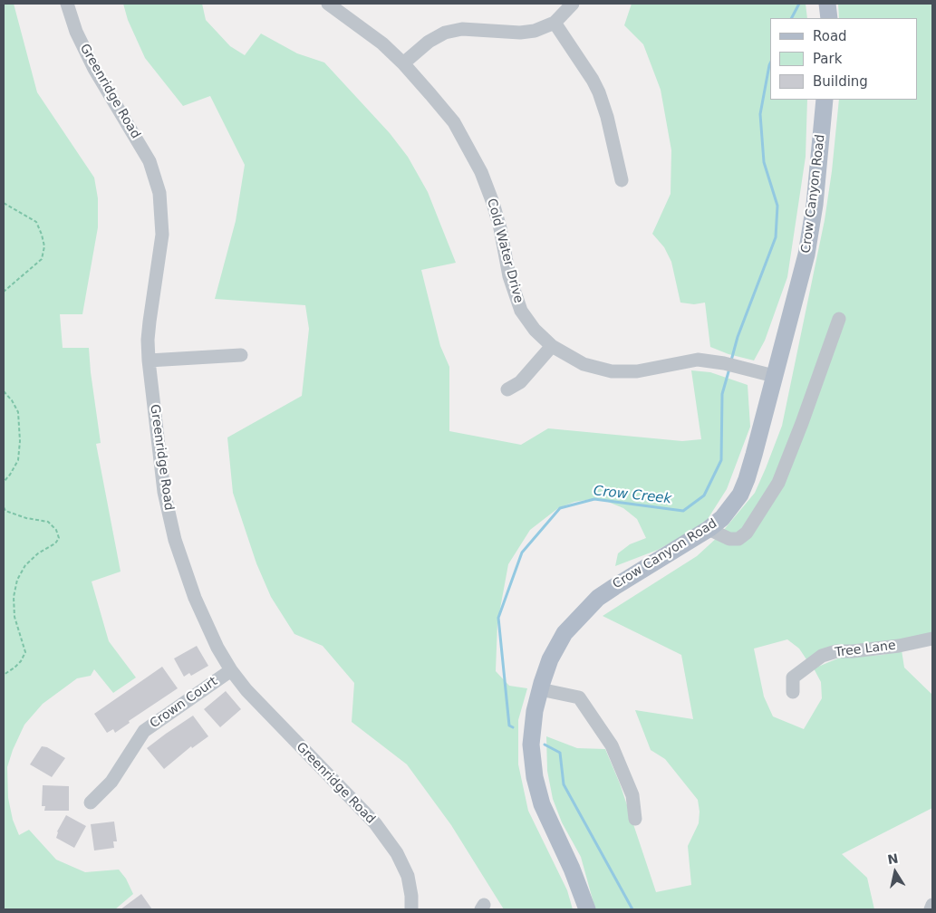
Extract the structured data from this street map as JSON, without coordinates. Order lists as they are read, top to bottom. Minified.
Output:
{"streets":{"main road":["Crow Canyon Road"],"street":["Greenridge Road","Cold Water Drive","Tree Lane","Crown Court"]},"crossings":[["Greenridge Road","Crown Court"],["Crow Canyon Road","Cold Water Drive"]],"water":["Crow Creek"],"legend":["Road","Park","Building"],"north":"top"}
